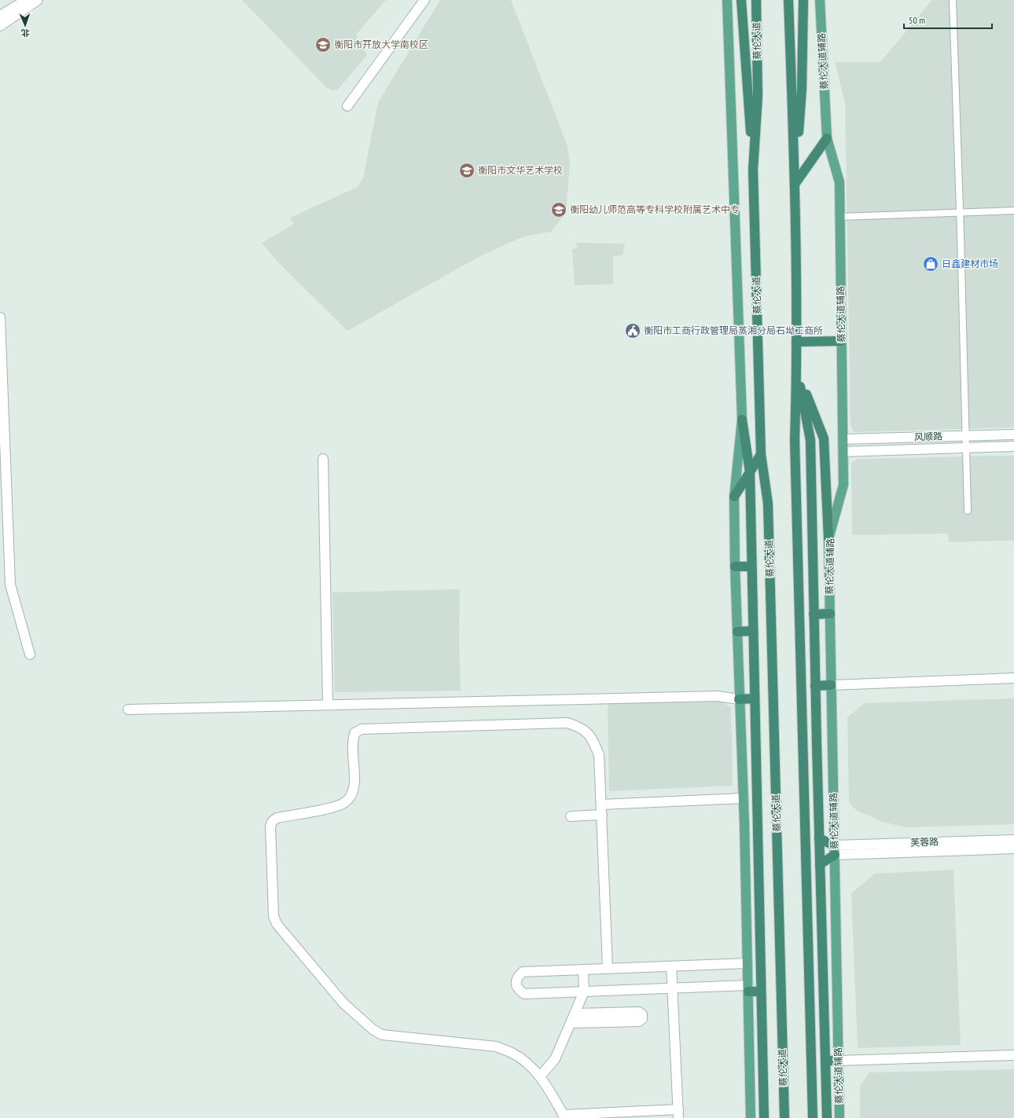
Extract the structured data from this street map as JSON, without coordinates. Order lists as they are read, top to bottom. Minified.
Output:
{"streets":{"highway":["蔡伦大道"],"main road":["蔡伦大道辅路"],"street":["风顺路","芙蓉路"]},"crossings":[["蔡伦大道辅路","风顺路"],["蔡伦大道辅路","芙蓉路"]],"places":{"school or university":["衡阳市开放大学南校区","衡阳市文华艺术学校","衡阳幼儿师范高等专科学校附属艺术中专"],"shop":["日鑫建材市场"],"public building":["衡阳市工商行政管理局蒸湘分局石坳工商所"]},"scale_bar":"50 m","north":"bottom"}
